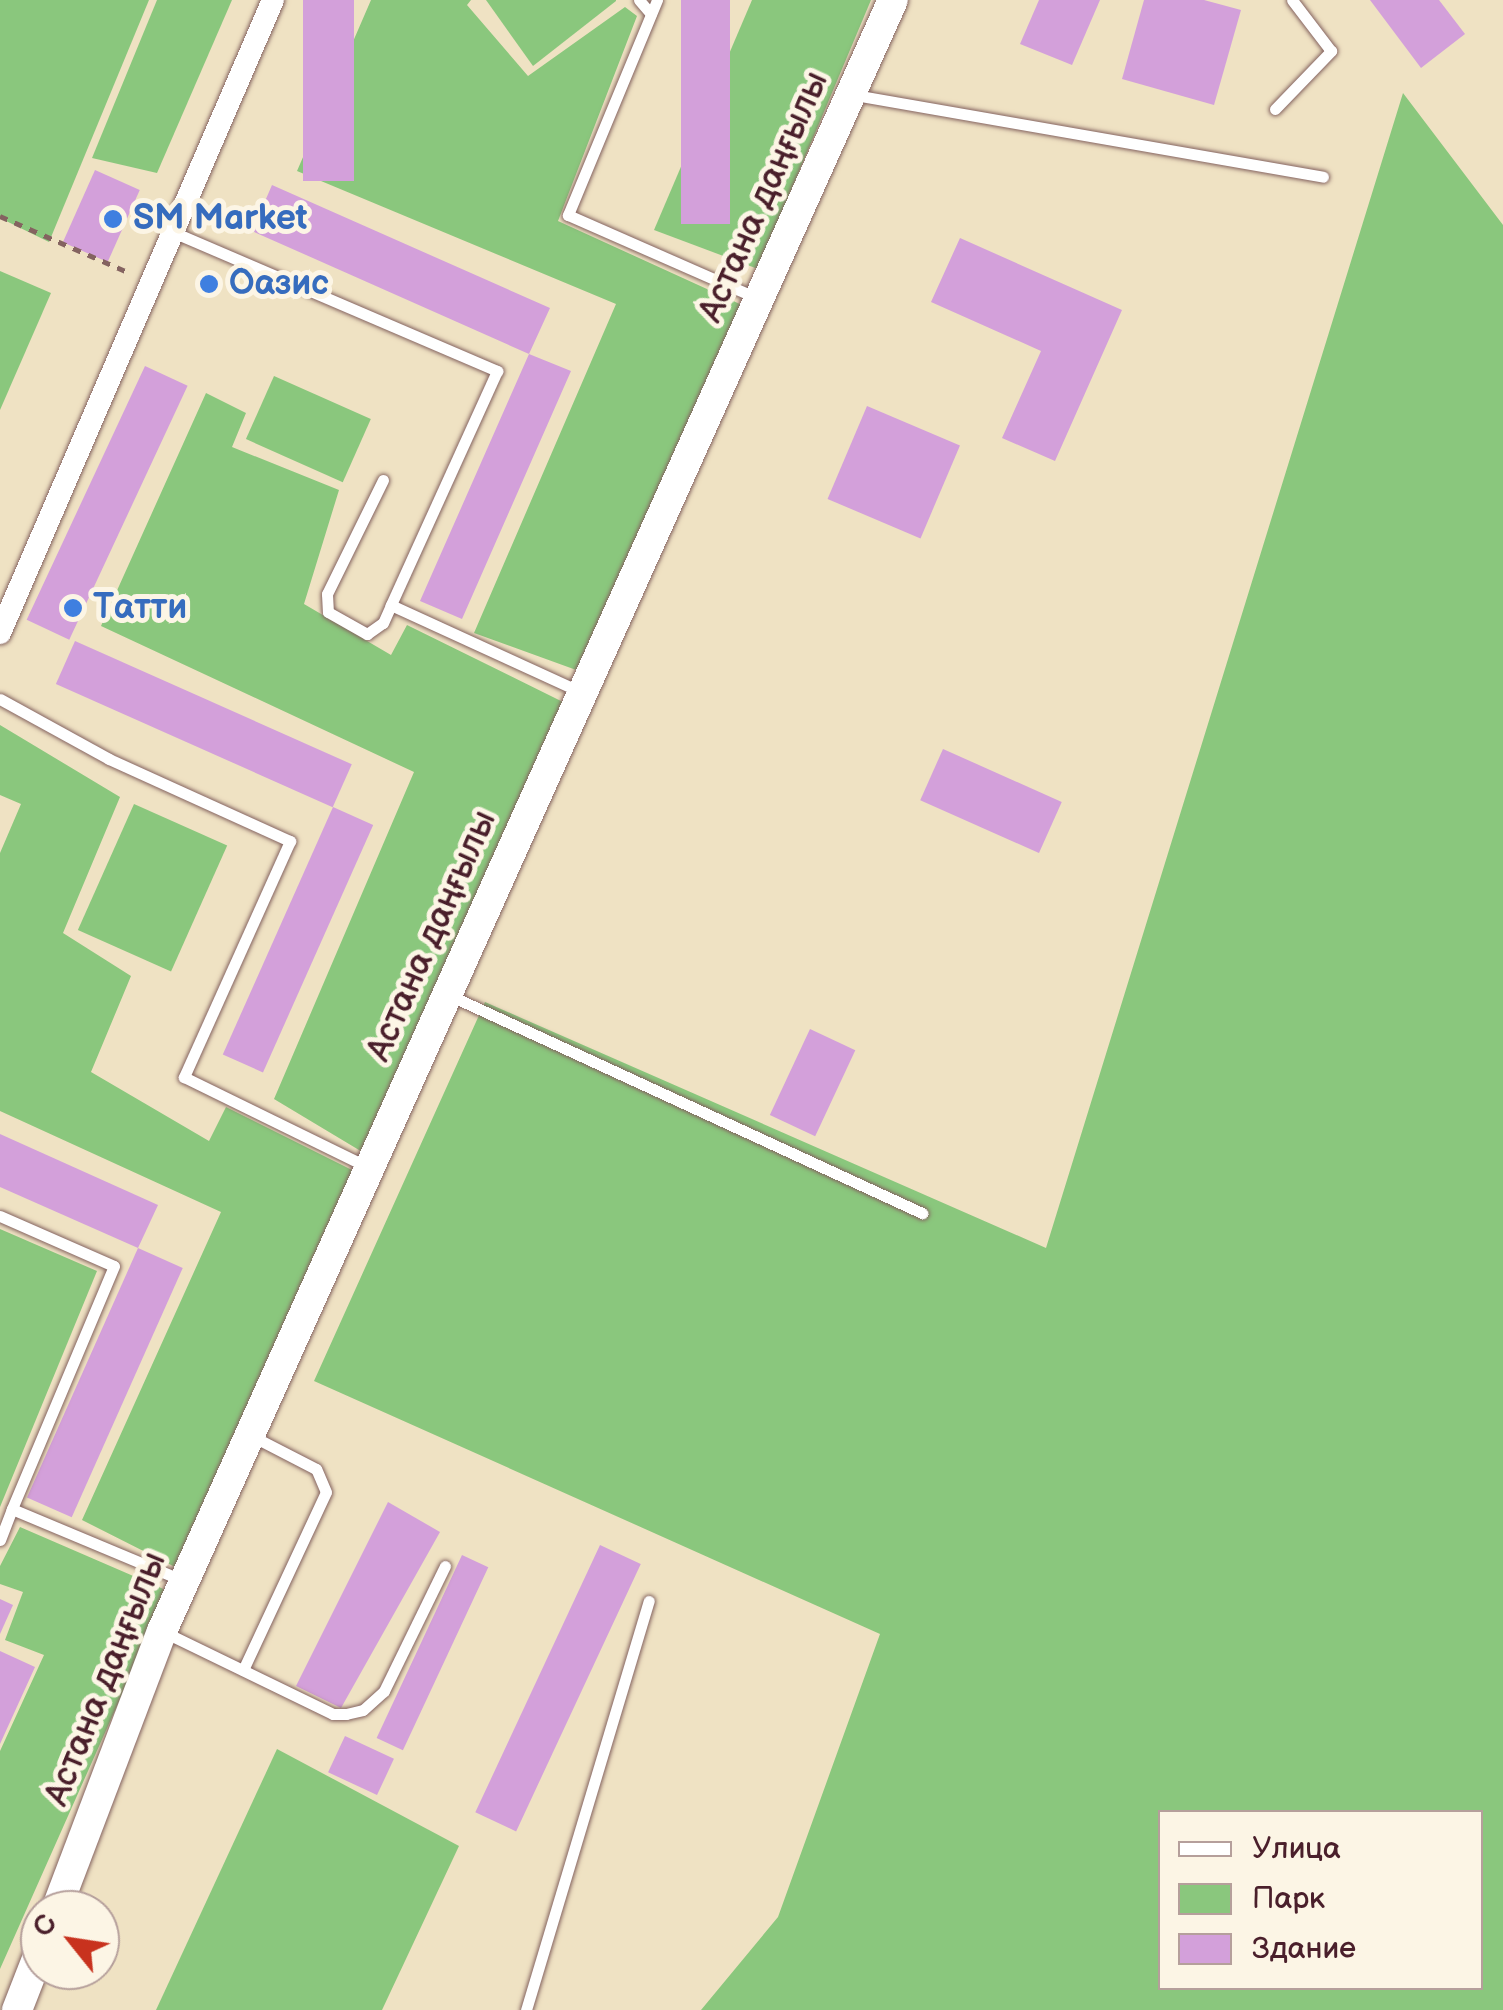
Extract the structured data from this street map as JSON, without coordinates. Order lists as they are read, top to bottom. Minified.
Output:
{"streets":{"street":["Астана даңғылы"]},"places":["SM Market","Оазис","Татти"],"legend":["Улица","Парк","Здание"],"north":"top left"}
